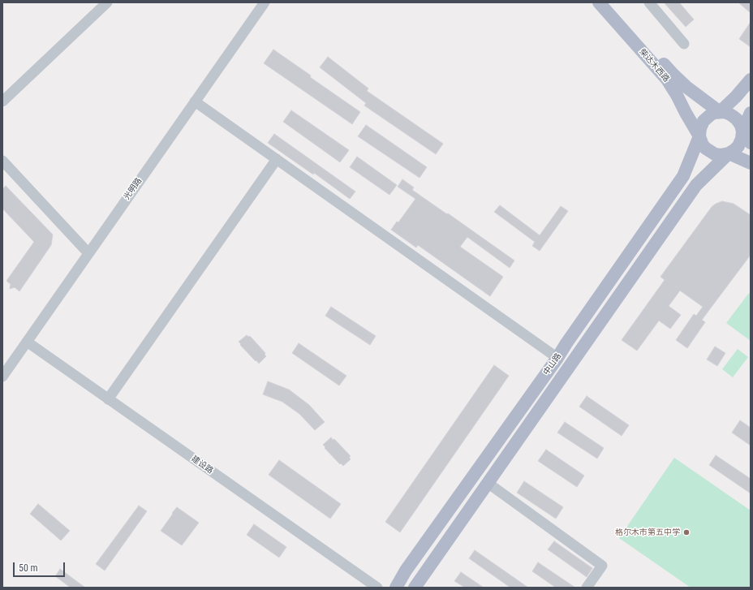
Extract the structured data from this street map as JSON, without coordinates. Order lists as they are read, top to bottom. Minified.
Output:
{"streets":{"main road":["柴达木西路","中山路"],"street":["光明路","建设路"]},"crossings":[["柴达木西路","中山路"],["光明路","建设路"]],"places":["格尔木市第五中学"],"scale_bar":"50 m"}
